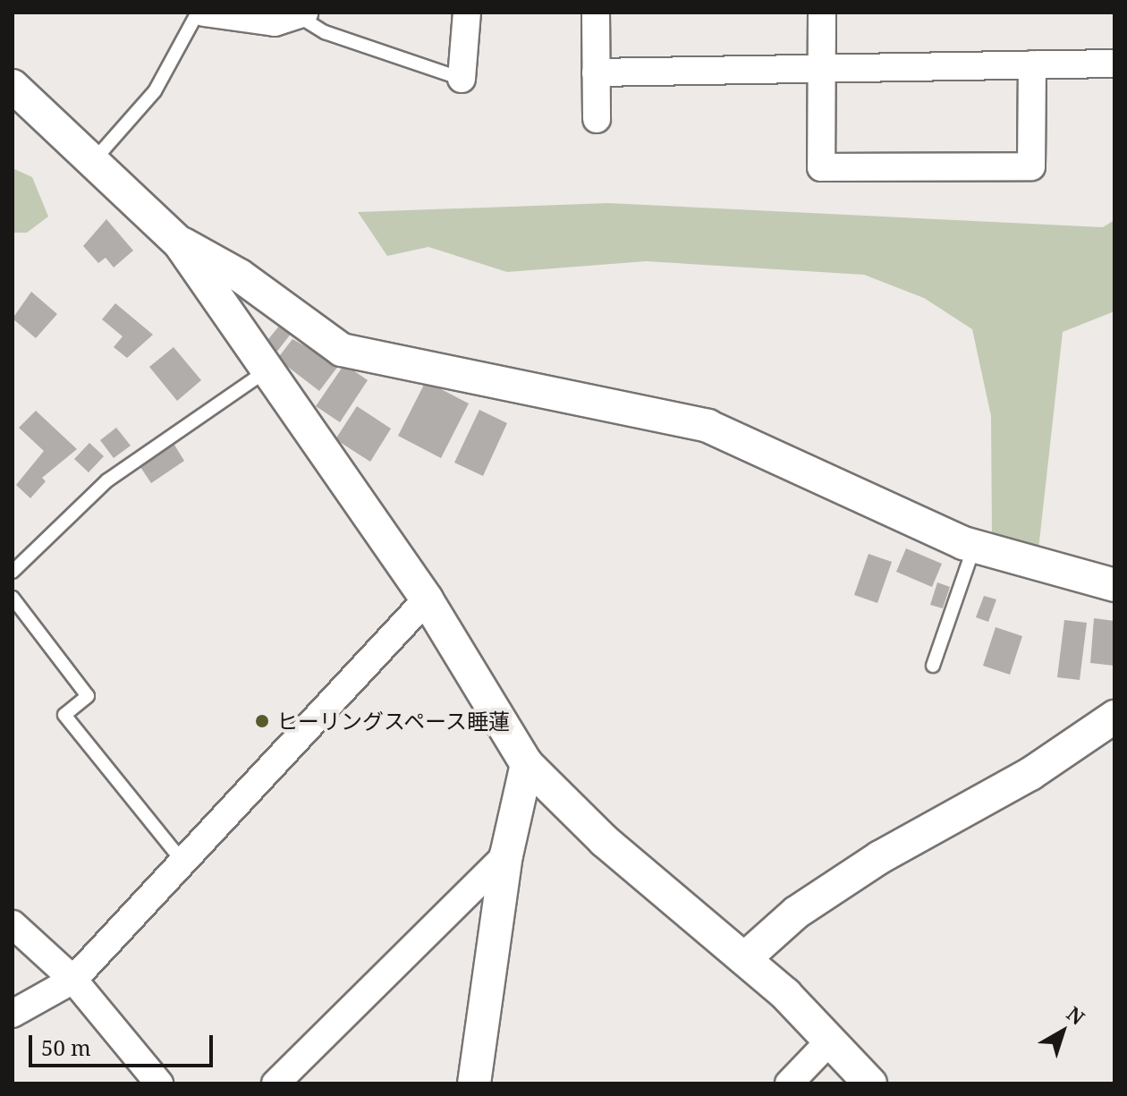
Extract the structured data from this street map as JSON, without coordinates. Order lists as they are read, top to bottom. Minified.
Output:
{"places":["ヒーリングスペース睡蓮"],"scale_bar":"50 m","north":"top right"}
